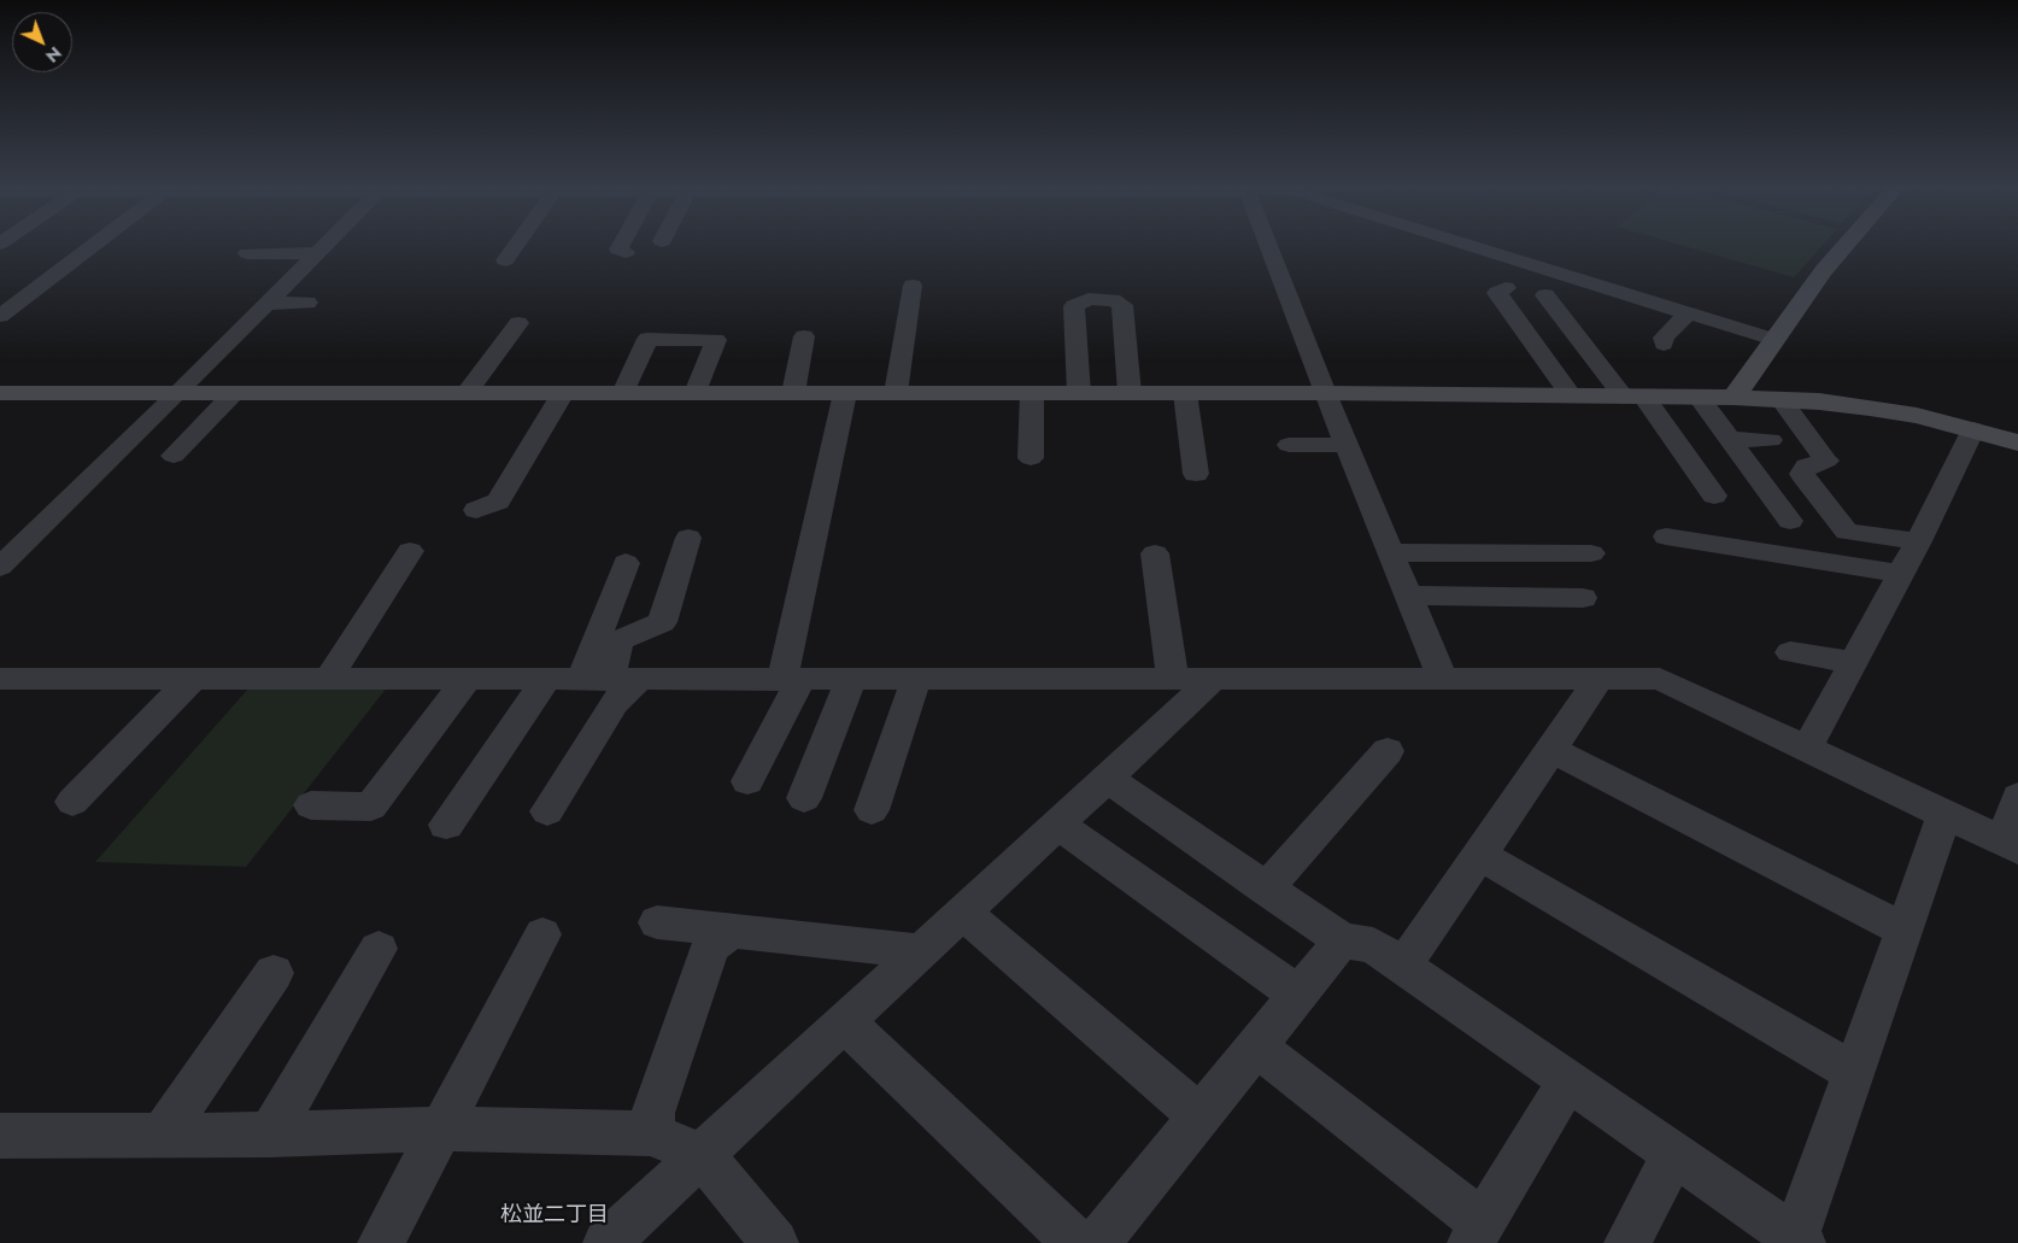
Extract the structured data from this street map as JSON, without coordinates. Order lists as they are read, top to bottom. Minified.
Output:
{"districts":["松並二丁目"],"north":"bottom right"}
